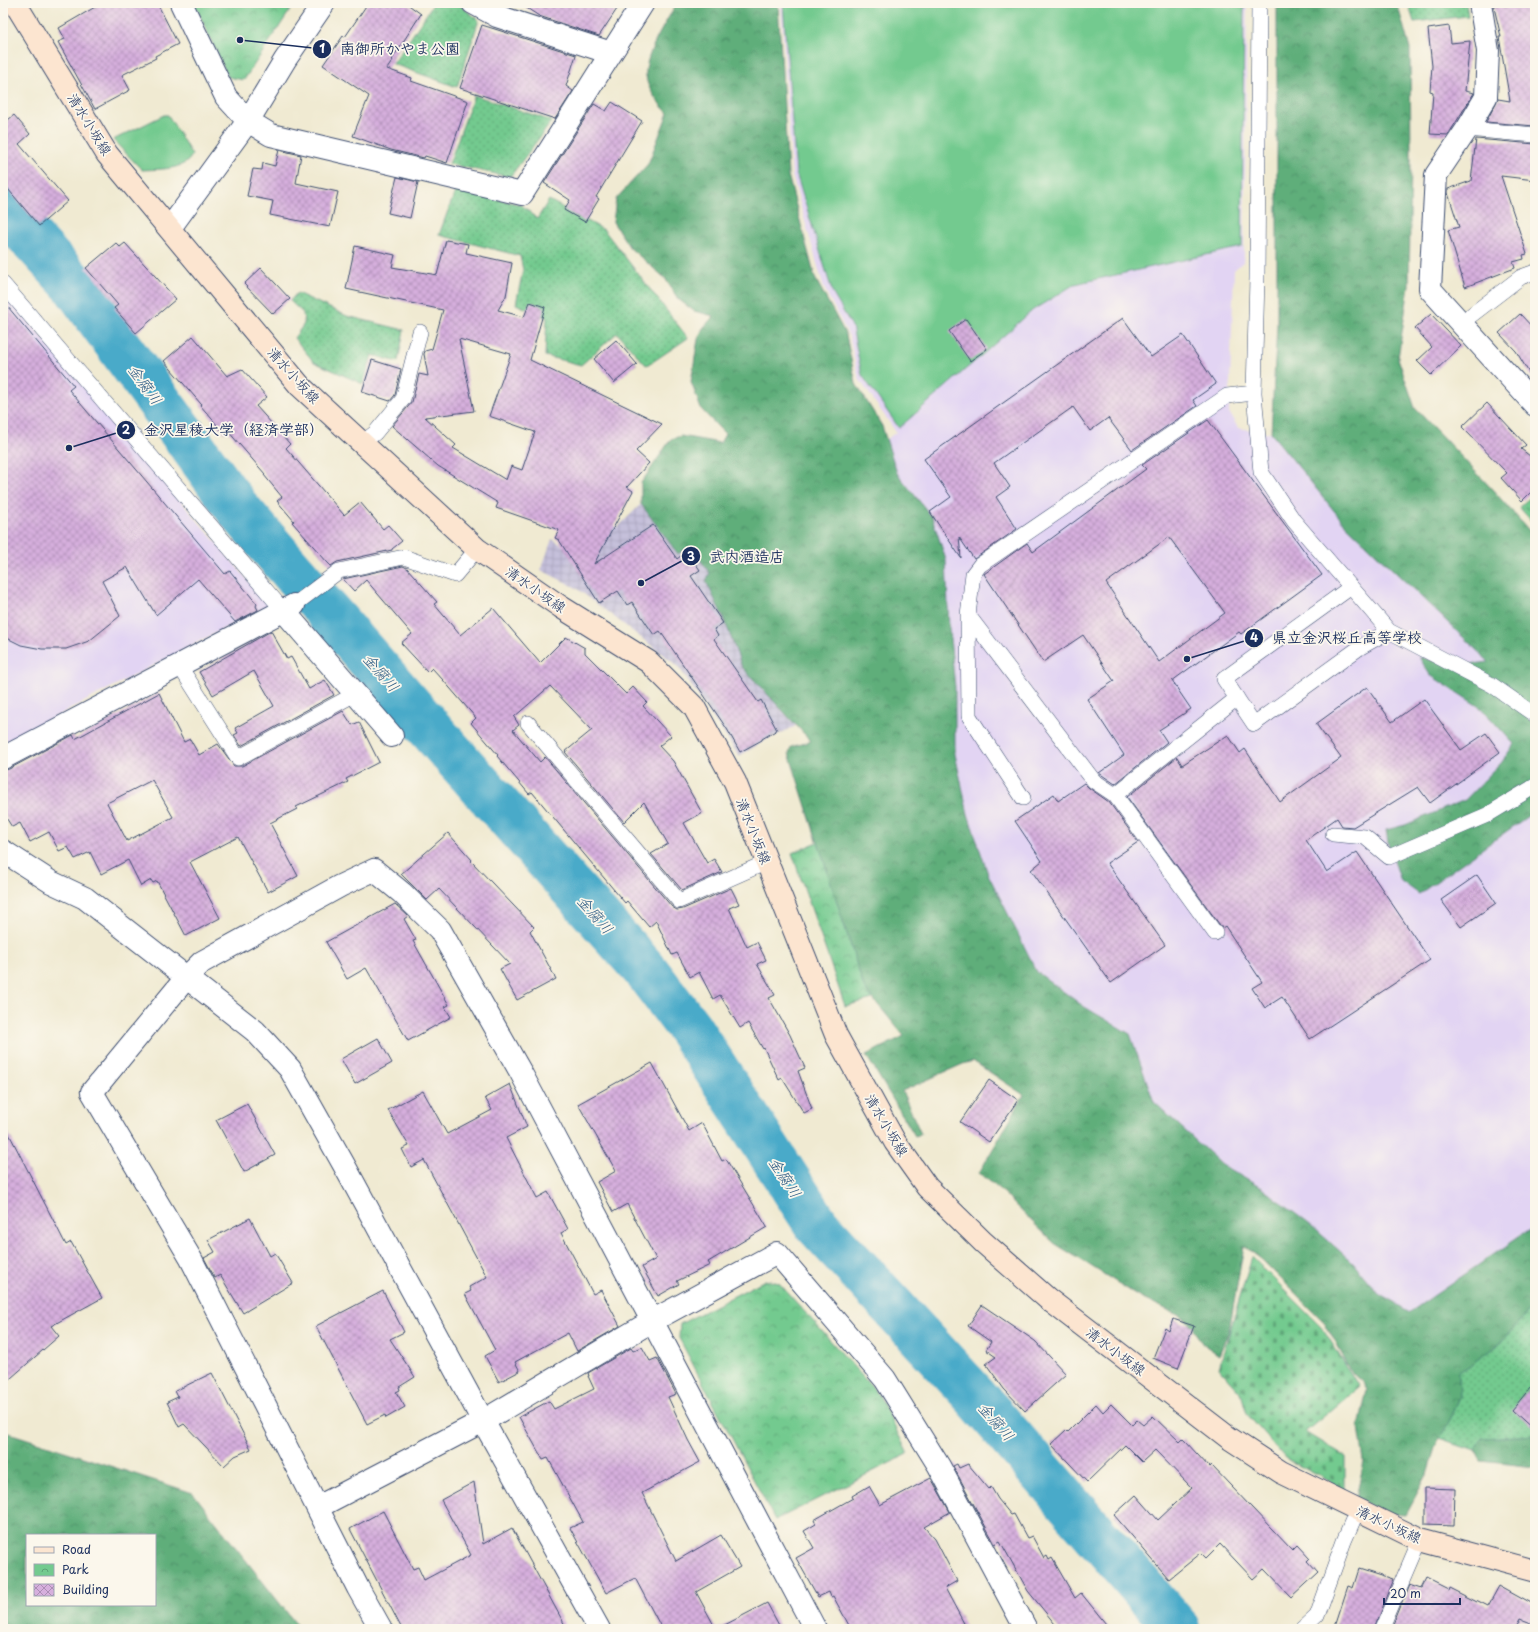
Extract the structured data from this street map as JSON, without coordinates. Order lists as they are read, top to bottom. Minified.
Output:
{"streets":{"main road":["清水小坂線"]},"water":["金腐川"],"places":["南御所かやま公園","金沢星稜大学（経済学部）","武内酒造店","県立金沢桜丘高等学校"],"legend":["Road","Park","Building"],"scale_bar":"20 m"}
